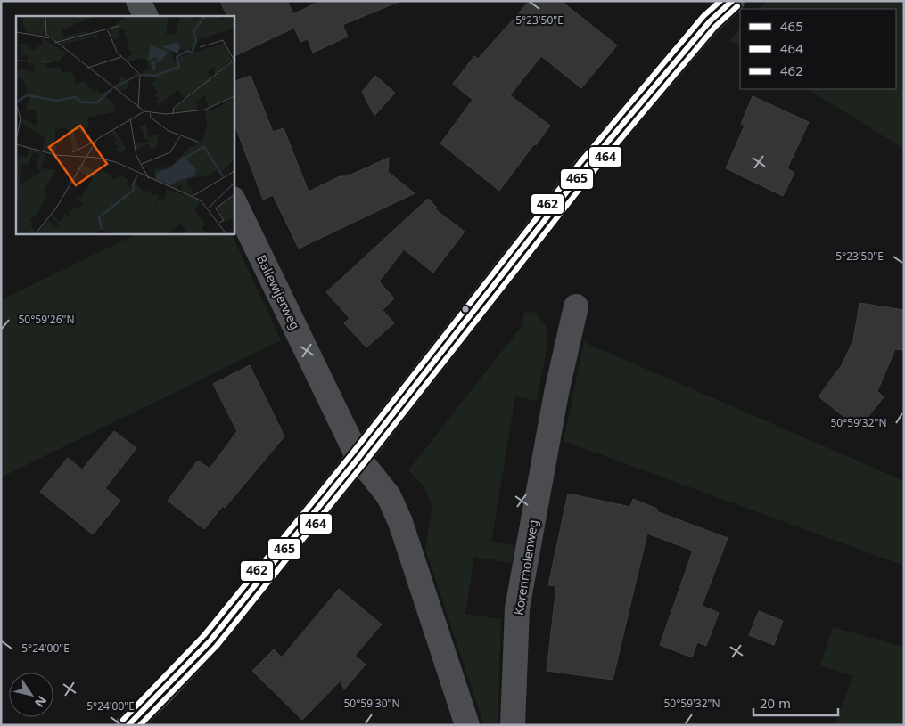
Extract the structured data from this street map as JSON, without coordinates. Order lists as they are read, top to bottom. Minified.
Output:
{"streets":{"street":["Ballewijerweg","Korenmolenweg"]},"lines":["transit line 465","transit line 462","transit line 464"],"legend":["465","464","462"],"scale_bar":"20 m","north":"bottom right","coordinates":["5°23'50\"E","50°59'26\"N","50°59'32\"N","5°24'00\"E","50°59'30\"N"]}
